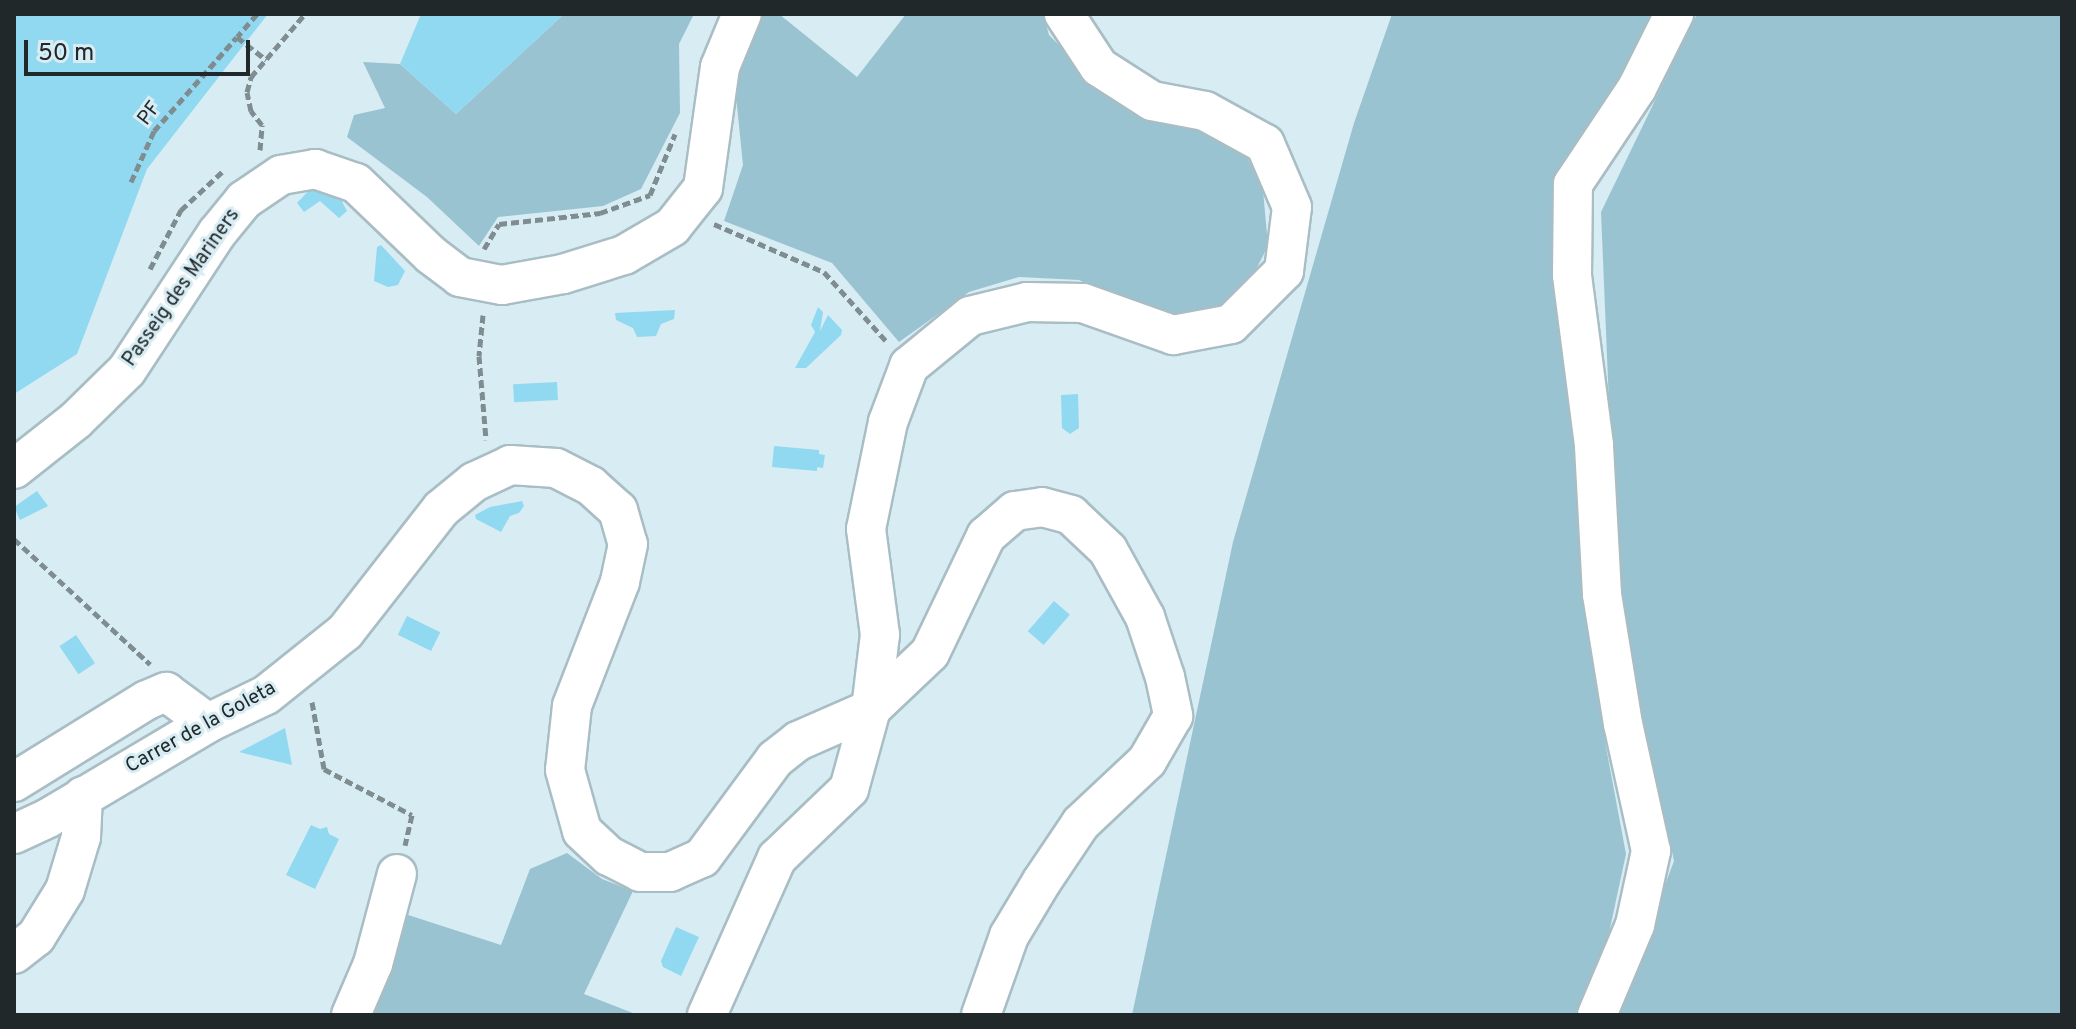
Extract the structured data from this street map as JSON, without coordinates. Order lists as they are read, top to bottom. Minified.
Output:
{"streets":{"street":["Passeig des Mariners","Carrer de la Goleta"],"path":["PF"]},"scale_bar":"50 m"}
